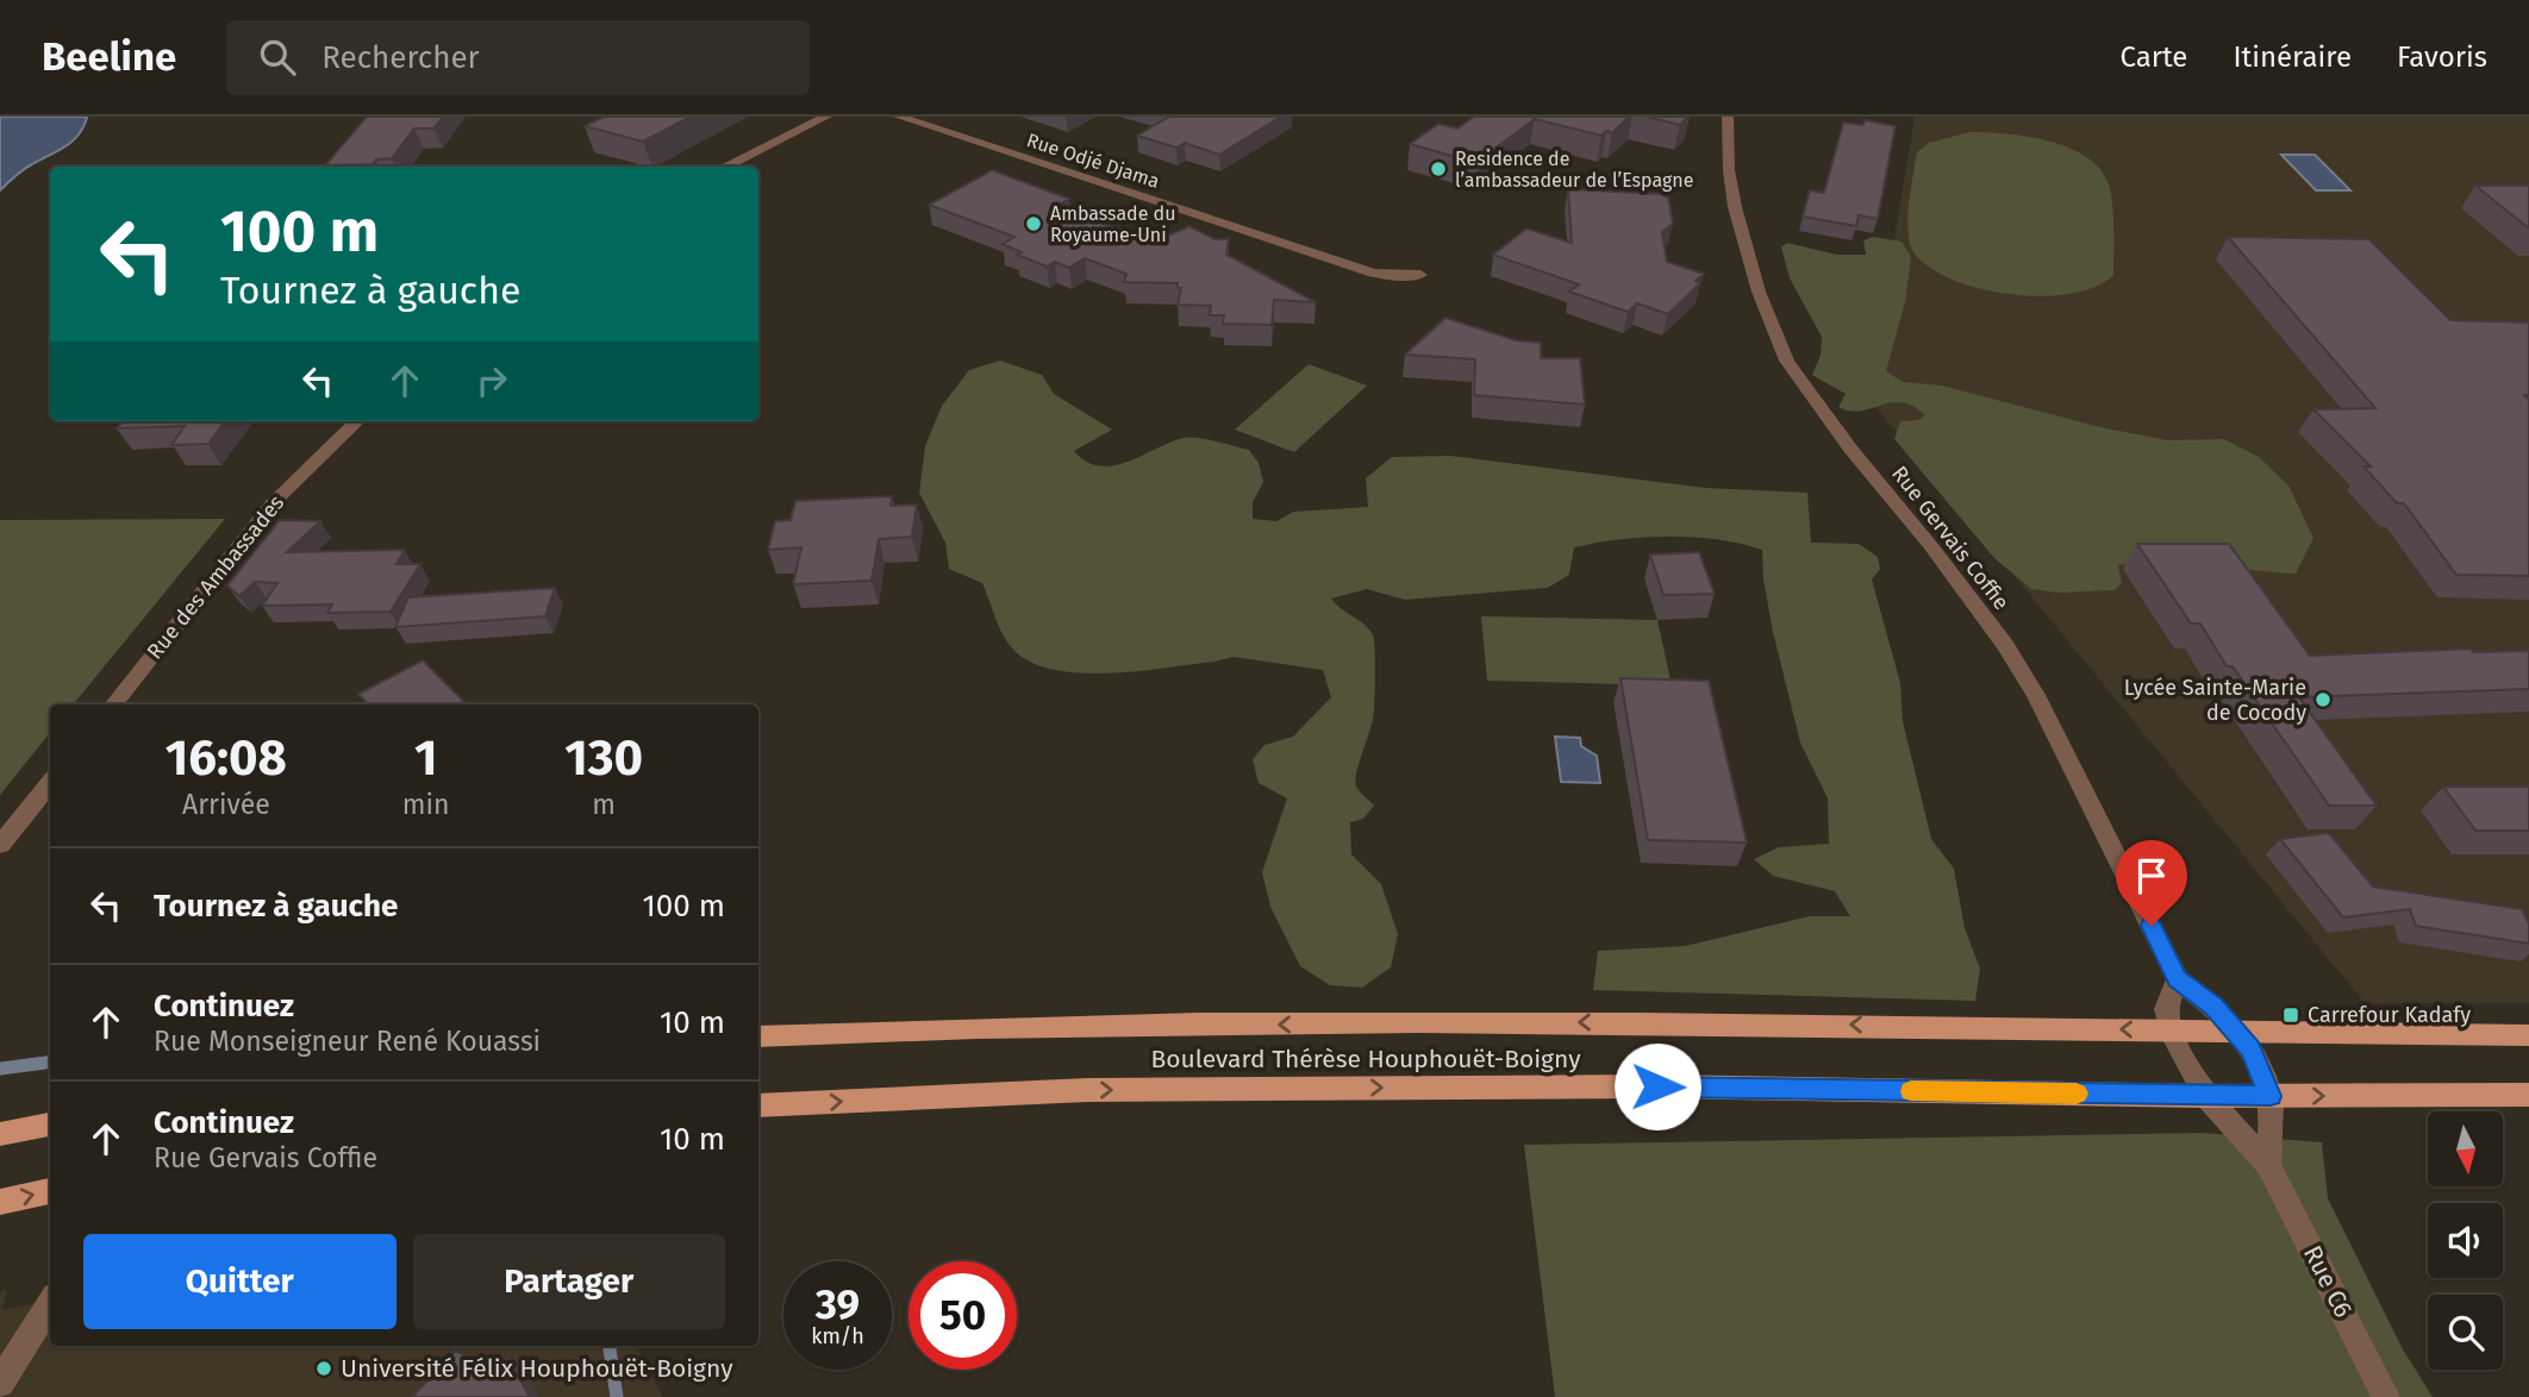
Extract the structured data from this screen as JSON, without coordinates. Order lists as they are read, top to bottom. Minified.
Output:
{"streets":{"main road":["Boulevard Thérèse Houphouët-Boigny"],"street":["Rue Odjé Djama","Rue Gervais Coffie","Rue des Ambassades","Rue C6"]},"crossings":[["Boulevard Thérèse Houphouët-Boigny","Rue C6"]],"places":{"other":["Residence de l’ambassadeur de l’Espagne","Ambassade du Royaume-Uni","Lycée Sainte-Marie de Cocody","Université Félix Houphouët-Boigny"],"transit":["Carrefour Kadafy"]},"north":"bottom","page":{"header":"Beeline","search":"Rechercher","nav":["Carte","Itinéraire","Favoris"],"turn":["100 m","Tournez à gauche"],"eta":["16:08","Arrivée","1","min","130","m"],"list":[{"name":"Tournez à gauche","value":"100 m"},{"name":"Continuez","note":"Rue Monseigneur René Kouassi","value":"10 m"},{"name":"Continuez","note":"Rue Gervais Coffie","value":"10 m"}],"buttons":["Quitter","Partager"],"speed":"39 km/h","limit":"50"}}
